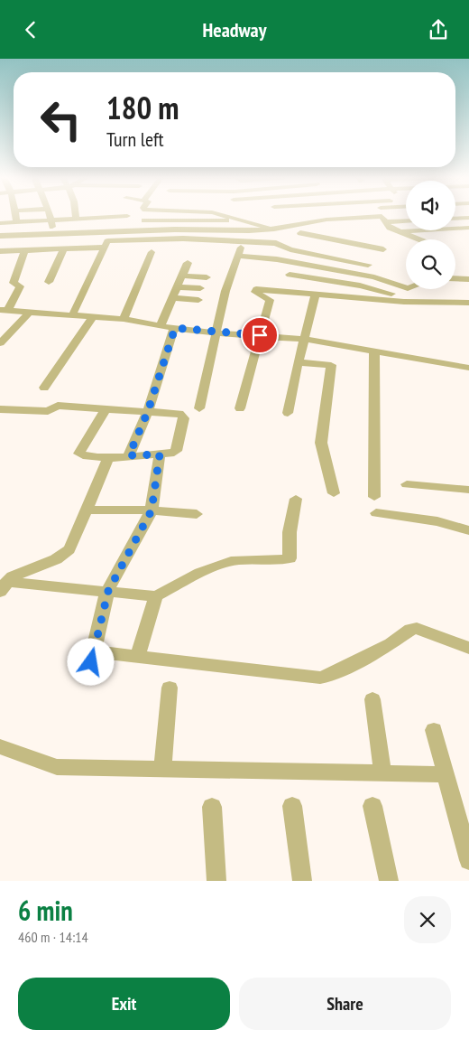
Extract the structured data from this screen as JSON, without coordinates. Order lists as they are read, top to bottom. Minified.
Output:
{"page":{"header":"Headway","turn":["180 m","Turn left"],"heading":["6 min","460 m · 14:14"],"buttons":["Exit","Share"]}}
